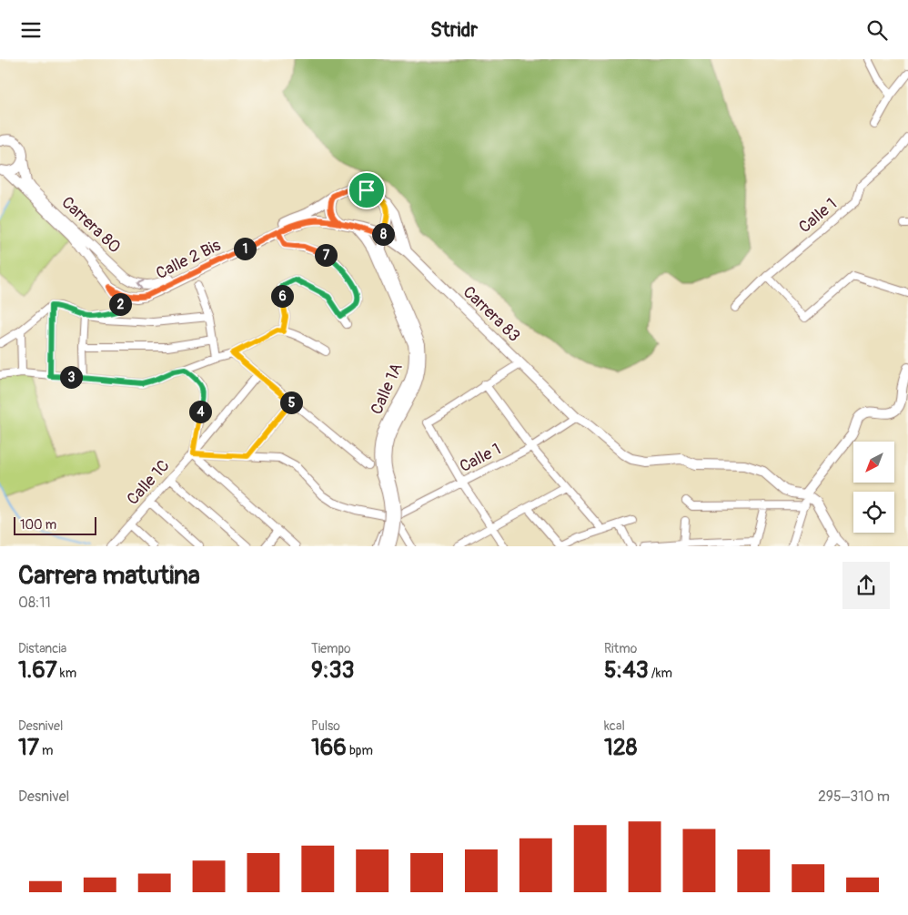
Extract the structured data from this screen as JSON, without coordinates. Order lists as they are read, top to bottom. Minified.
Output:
{"streets":{"street":["Calle 1","Carrera 80","Calle 2 Bis","Carrera 83","Calle 1A","Calle 1C"]},"crossings":[["Calle 1","Carrera 83"],["Carrera 80","Calle 2 Bis"],["Calle 2 Bis","Carrera 83"],["Calle 2 Bis","Calle 1A"],["Carrera 83","Calle 1A"]],"scale_bar":"100 m","north":"bottom left","page":{"header":"Stridr","pins":["8","1","7","6","2","3","5","4"],"scale":"100 m","heading":["Carrera matutina","08:11"],"stats":[["Distancia","1.67 km"],["Tiempo","9:33"],["Ritmo","5:43 /km"],["Desnivel","17 m"],["Pulso","166 bpm"],["kcal","128"]],"chart":["Desnivel","295–310 m"]}}
